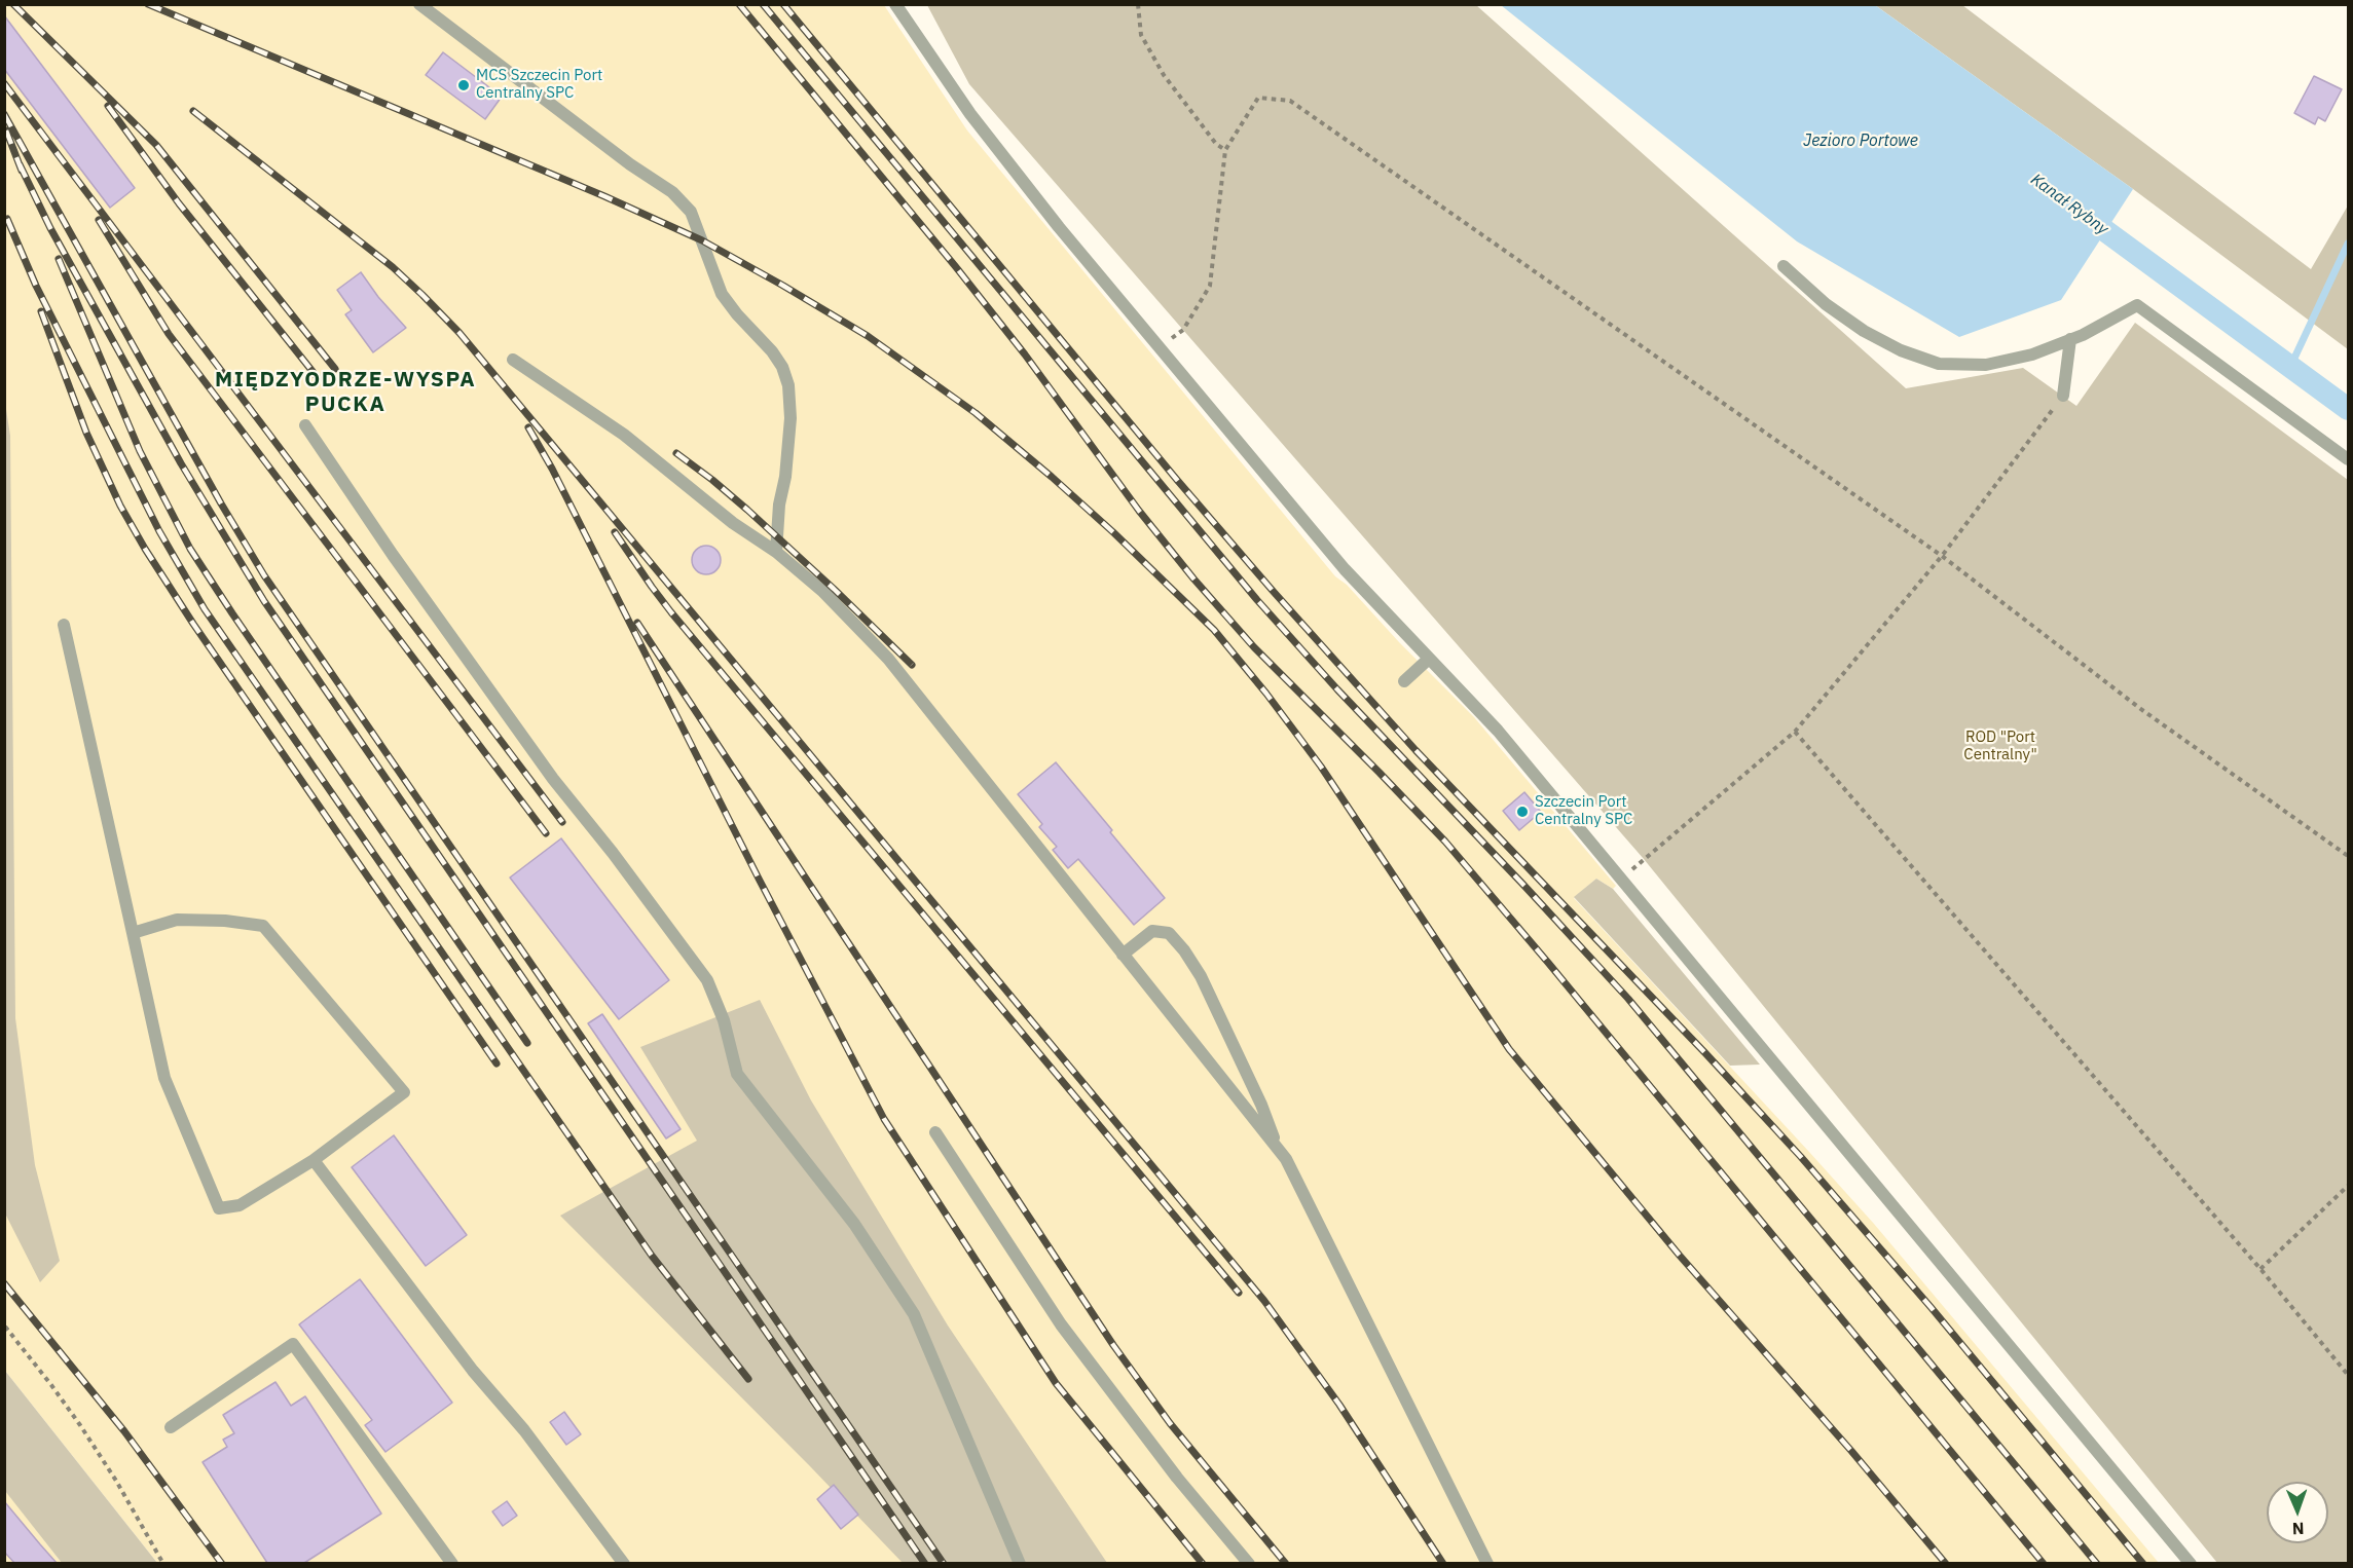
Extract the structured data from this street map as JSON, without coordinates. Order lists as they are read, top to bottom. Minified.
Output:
{"districts":["MIĘDZYODRZE-WYSPA PUCKA"],"water":["Jezioro Portowe","Kanał Rybny"],"parks":["ROD \"Port Centralny\""],"places":["MCS Szczecin Port Centralny SPC","Szczecin Port Centralny SPC"],"north":"bottom"}
